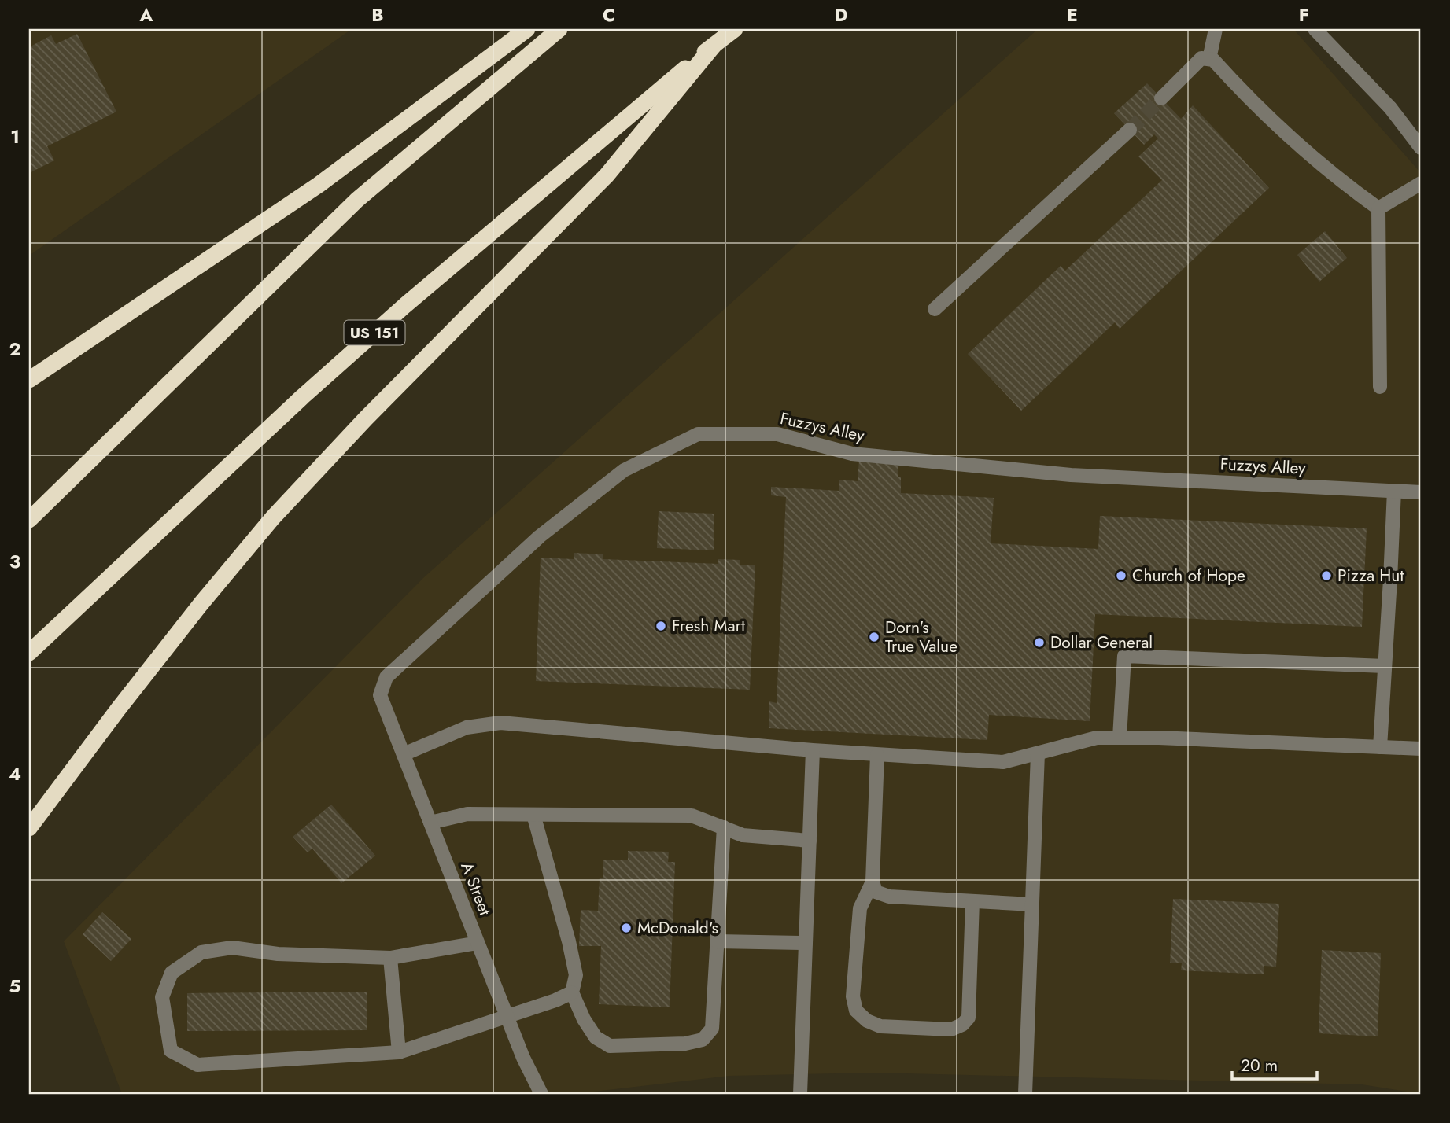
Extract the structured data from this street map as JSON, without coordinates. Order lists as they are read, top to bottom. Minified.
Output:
{"streets":{"highway":["US 151"],"street":["Fuzzys Alley","A Street"]},"crossings":[["Fuzzys Alley","A Street"]],"places":["Church of Hope","Pizza Hut","Fresh Mart","Dorn's True Value","Dollar General","McDonald's"],"scale_bar":"20 m","grid":{"columns":["A","B","C","D","E","F"],"rows":["1","2","3","4","5"]}}
